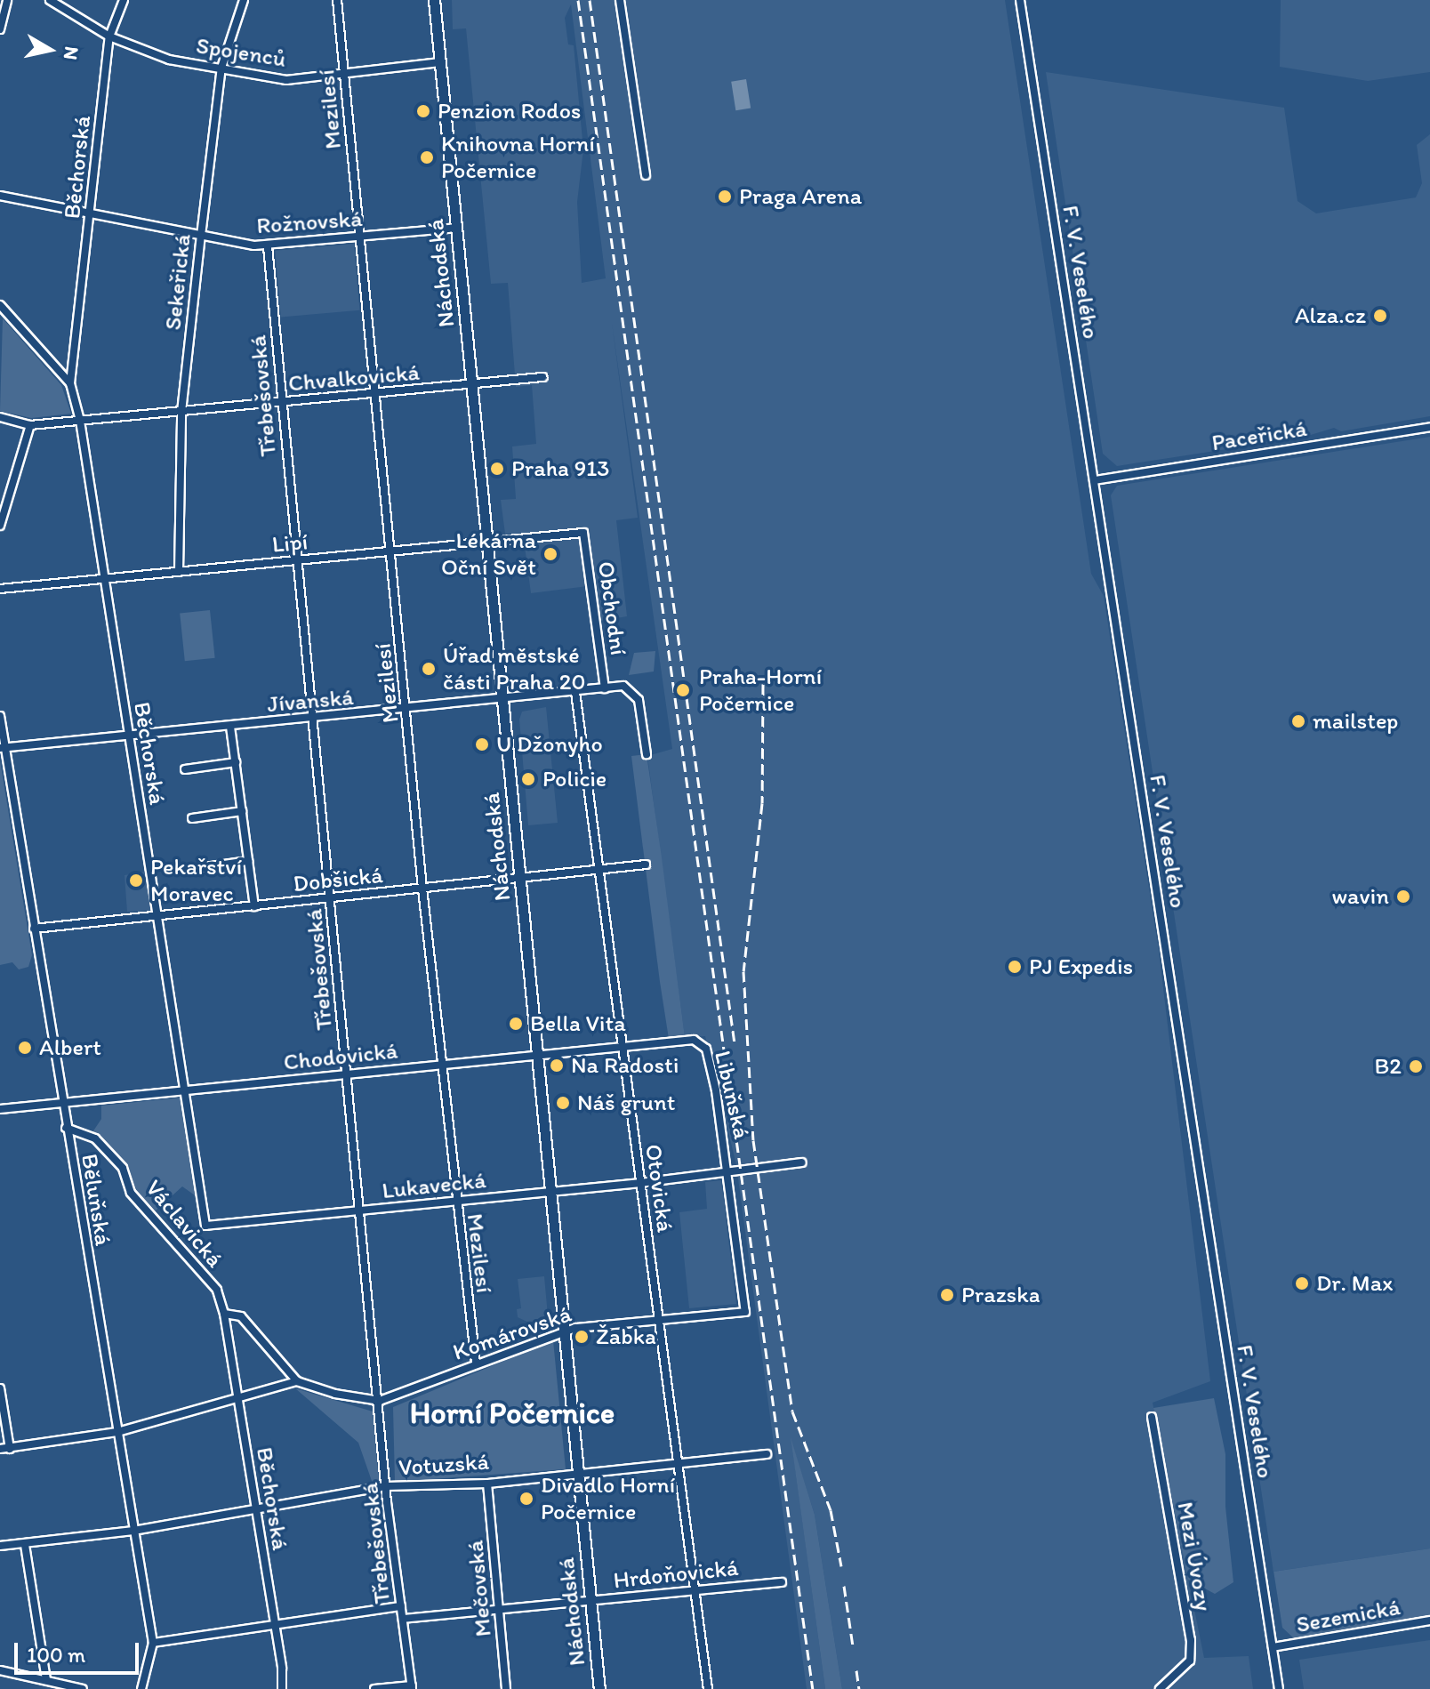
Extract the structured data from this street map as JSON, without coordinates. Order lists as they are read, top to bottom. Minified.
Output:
{"streets":{"main road":["Náchodská"],"street":["Spojenců","Mezilesí","Běchorská","Rožnovská","F. V. Veselého","Sekeřická","Chvalkovická","Třebešovská","Paceřická","Lipí","Obchodní","Jívanská","Dobšická","Chodovická","Libuňská","Lukavecká","Otovická","Běluňská","Václavická","Komárovská","Votuzská","Mezi Úvozy","Hrdoňovická","Mečovská","Sezemická"]},"crossings":[["Spojenců","Mezilesí"],["Spojenců","Běchorská"],["Spojenců","Náchodská"],["Spojenců","Sekeřická"],["Mezilesí","Rožnovská"],["Mezilesí","Chvalkovická"],["Mezilesí","Lipí"],["Mezilesí","Jívanská"],["Mezilesí","Dobšická"],["Mezilesí","Chodovická"],["Mezilesí","Lukavecká"],["Mezilesí","Komárovská"],["Běchorská","Rožnovská"],["Běchorská","Chvalkovická"],["Běchorská","Lipí"],["Běchorská","Jívanská"],["Běchorská","Dobšická"],["Běchorská","Chodovická"],["Běchorská","Lukavecká"],["Běchorská","Václavická"],["Běchorská","Votuzská"],["Rožnovská","Náchodská"],["Rožnovská","Sekeřická"],["Rožnovská","Třebešovská"],["F. V. Veselého","Paceřická"],["F. V. Veselého","Sezemická"],["Náchodská","Chvalkovická"],["Náchodská","Lipí"],["Náchodská","Jívanská"],["Náchodská","Dobšická"],["Náchodská","Chodovická"],["Náchodská","Lukavecká"],["Náchodská","Komárovská"],["Náchodská","Votuzská"],["Náchodská","Hrdoňovická"],["Sekeřická","Chvalkovická"],["Sekeřická","Lipí"],["Chvalkovická","Třebešovská"],["Třebešovská","Lipí"],["Třebešovská","Jívanská"],["Třebešovská","Dobšická"],["Třebešovská","Chodovická"],["Třebešovská","Lukavecká"],["Třebešovská","Komárovská"],["Třebešovská","Votuzská"],["Třebešovská","Hrdoňovická"],["Lipí","Obchodní"],["Obchodní","Jívanská"],["Jívanská","Otovická"],["Jívanská","Běluňská"],["Dobšická","Otovická"],["Dobšická","Běluňská"],["Chodovická","Libuňská"],["Chodovická","Lukavecká"],["Chodovická","Otovická"],["Chodovická","Běluňská"],["Libuňská","Lukavecká"],["Libuňská","Komárovská"],["Lukavecká","Otovická"],["Lukavecká","Komárovská"],["Otovická","Komárovská"],["Otovická","Votuzská"],["Otovická","Hrdoňovická"],["Běluňská","Václavická"],["Běluňská","Votuzská"],["Votuzská","Mečovská"],["Hrdoňovická","Mečovská"]],"districts":["Horní Počernice"],"places":["Penzion Rodos","Knihovna Horní Počernice","Praga Arena","Alza.cz","Praha 913","Lékárna Oční Svět","Úřad městské části Praha 20","Praha-Horní Počernice","mailstep","U Džonyho","Policie","Pekařství Moravec","wavin","PJ Expedis","Bella Vita","Albert","Na Radosti","B2","Náš grunt","Dr. Max","Prazska","Žabka","Divadlo Horní Počernice"],"scale_bar":"100 m","north":"right"}
